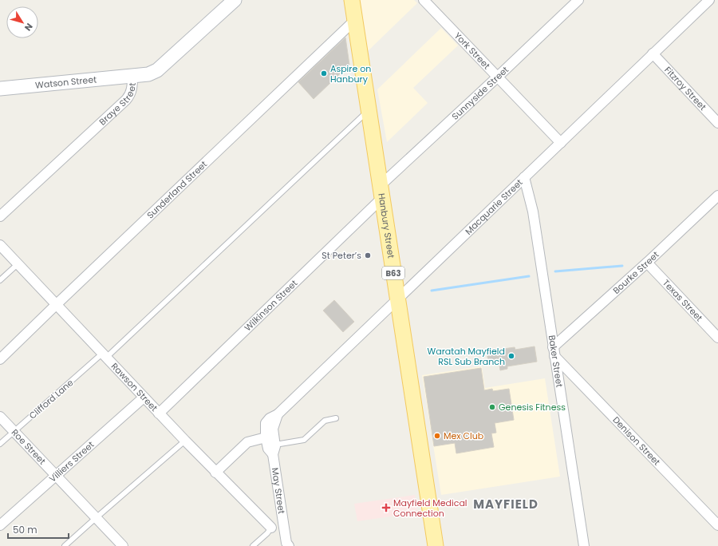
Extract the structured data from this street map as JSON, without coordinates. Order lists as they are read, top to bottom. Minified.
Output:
{"streets":{"main road":["Hanbury Street","B63"],"street":["York Street","Watson Street","Fitzroy Street","Sunnyside Street","Braye Street","Sunderland Street","Macquarie Street","Bourke Street","Texas Street","Wilkinson Street","Baker Street","Rawson Street","Denison Street","Roe Street","Villiers Street","May Street"],"lane":["Clifford Lane"]},"crossings":[["York Street","Sunnyside Street"],["York Street","Macquarie Street"],["Watson Street","Braye Street"],["Fitzroy Street","Macquarie Street"],["Sunnyside Street","Hanbury Street"],["Sunnyside Street","Wilkinson Street"],["Sunderland Street","Hanbury Street"],["Sunderland Street","Rawson Street"],["Macquarie Street","Hanbury Street"],["Macquarie Street","Baker Street"],["Macquarie Street","May Street"],["Hanbury Street","Wilkinson Street"],["Hanbury Street","Clifford Lane"],["Bourke Street","Texas Street"],["Bourke Street","Baker Street"],["Bourke Street","Denison Street"],["Wilkinson Street","Rawson Street"],["Baker Street","Denison Street"],["Rawson Street","Clifford Lane"],["Rawson Street","Villiers Street"],["Clifford Lane","Roe Street"],["Roe Street","Villiers Street"]],"districts":["MAYFIELD"],"places":{"other":["Aspire on Hanbury","St Peter’s","Waratah Mayfield RSL Sub Branch","Genesis Fitness","Mex Club"],"health":["Mayfield Medical Connection"]},"scale_bar":"50 m","north":"bottom right"}
